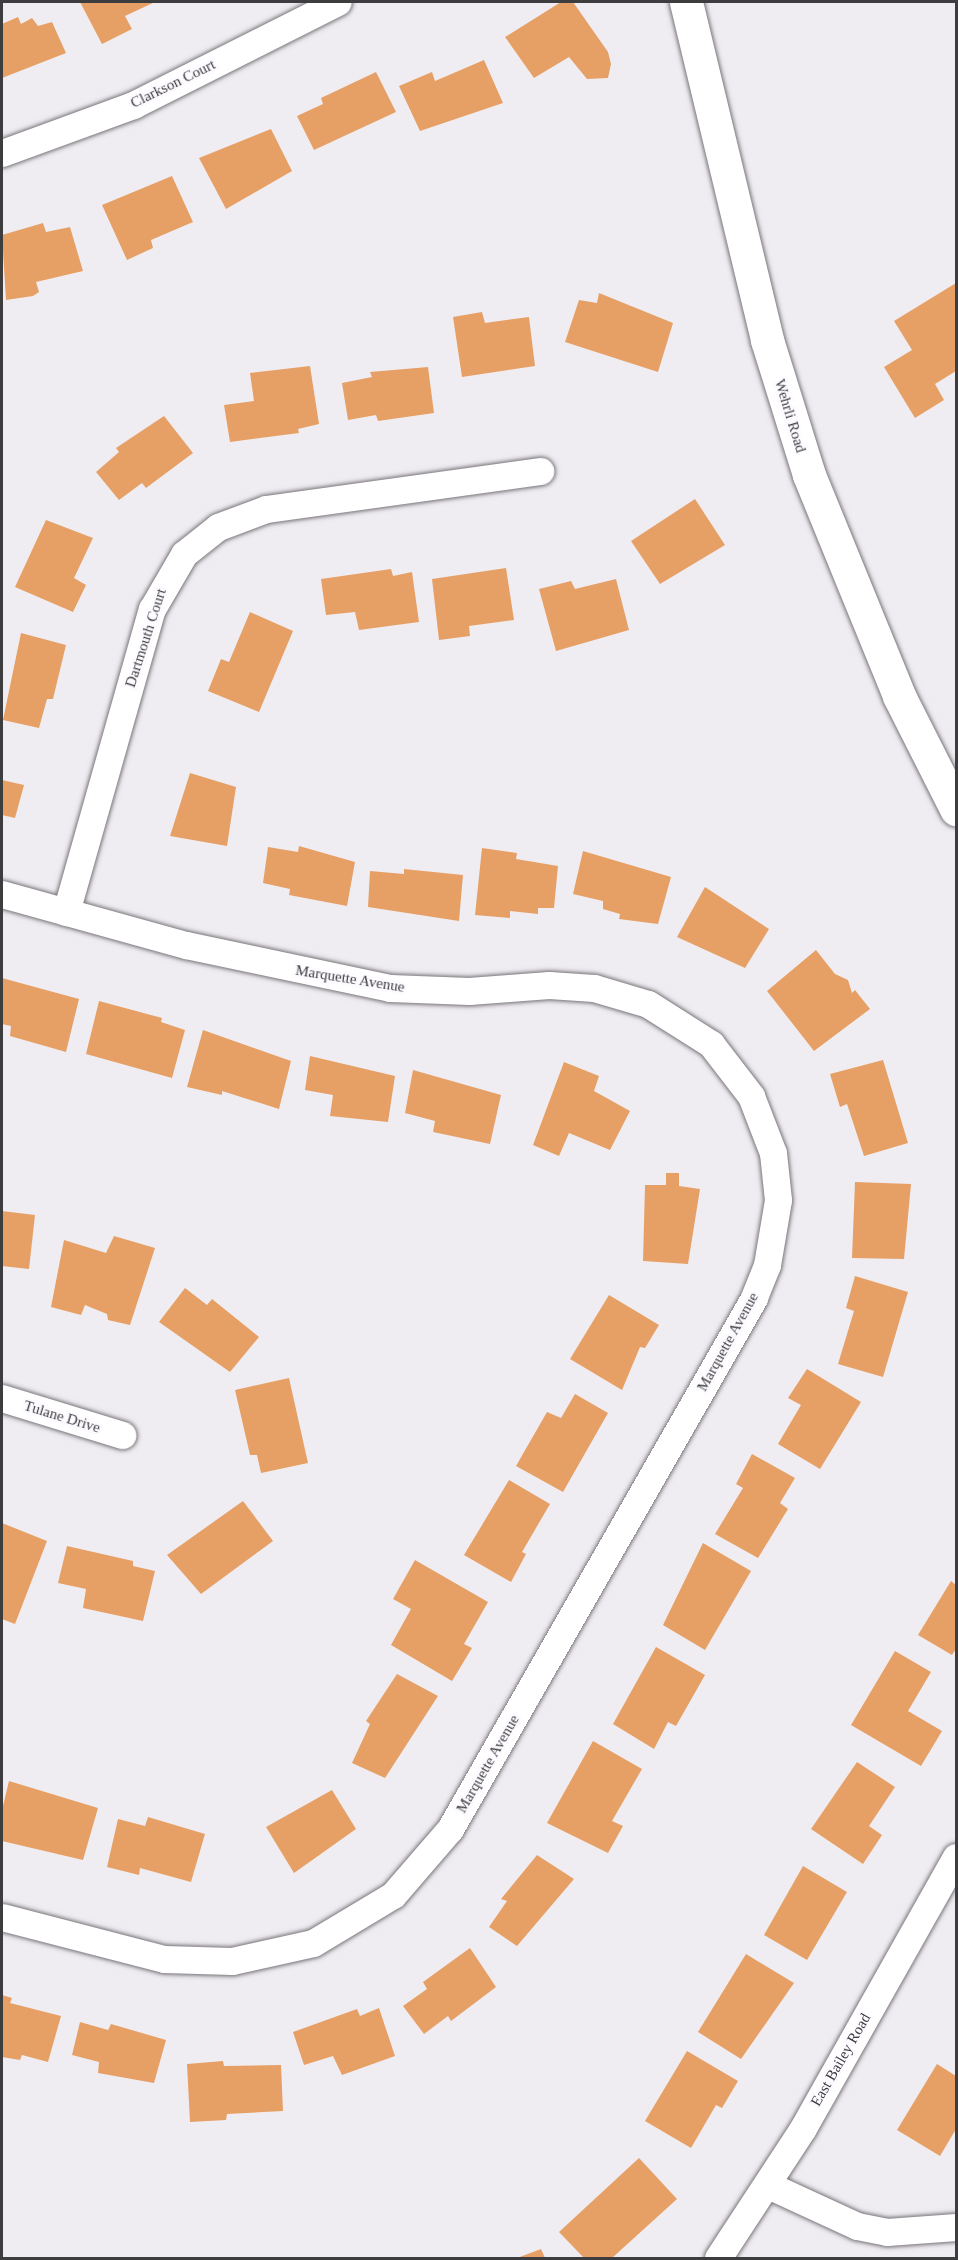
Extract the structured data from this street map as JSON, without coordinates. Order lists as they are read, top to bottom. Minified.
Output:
{"streets":{"street":["Clarkson Court","Wehrli Road","Dartmouth Court","Marquette Avenue","Tulane Drive","East Bailey Road"]},"crossings":[["Dartmouth Court","Marquette Avenue"]]}
